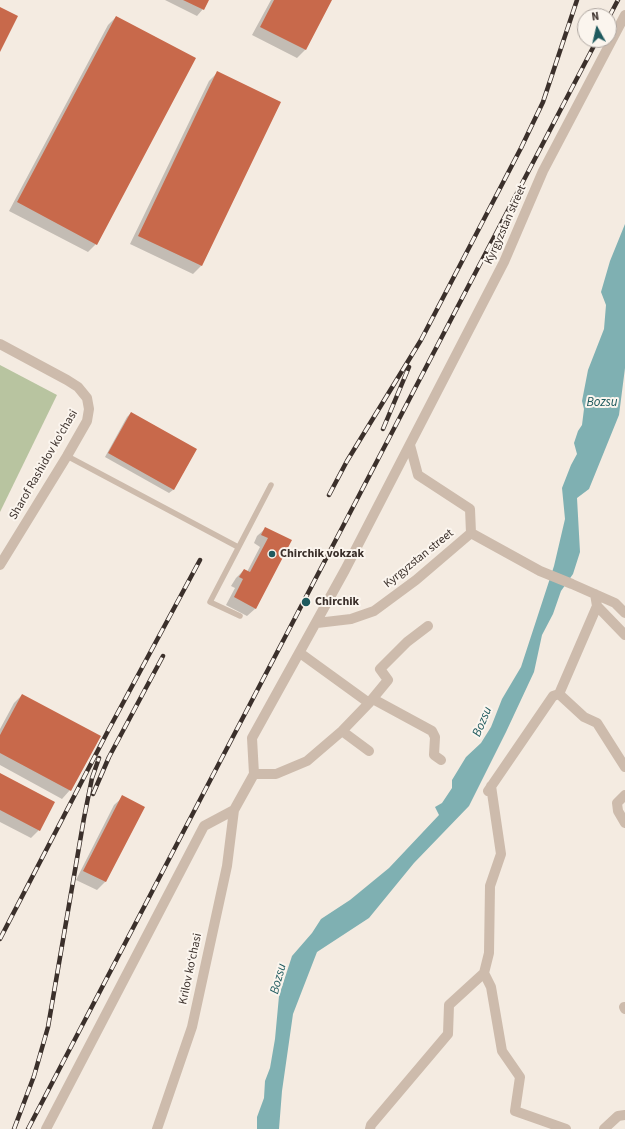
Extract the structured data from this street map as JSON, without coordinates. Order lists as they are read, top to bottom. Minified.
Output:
{"streets":{"street":["Kyrgyzstan street","Sharof Rashidov ko'chasi","Krilov ko‘chasi"]},"water":["Bozsu"],"places":["Chirchik vokzak","Chirchik"],"north":"top"}
